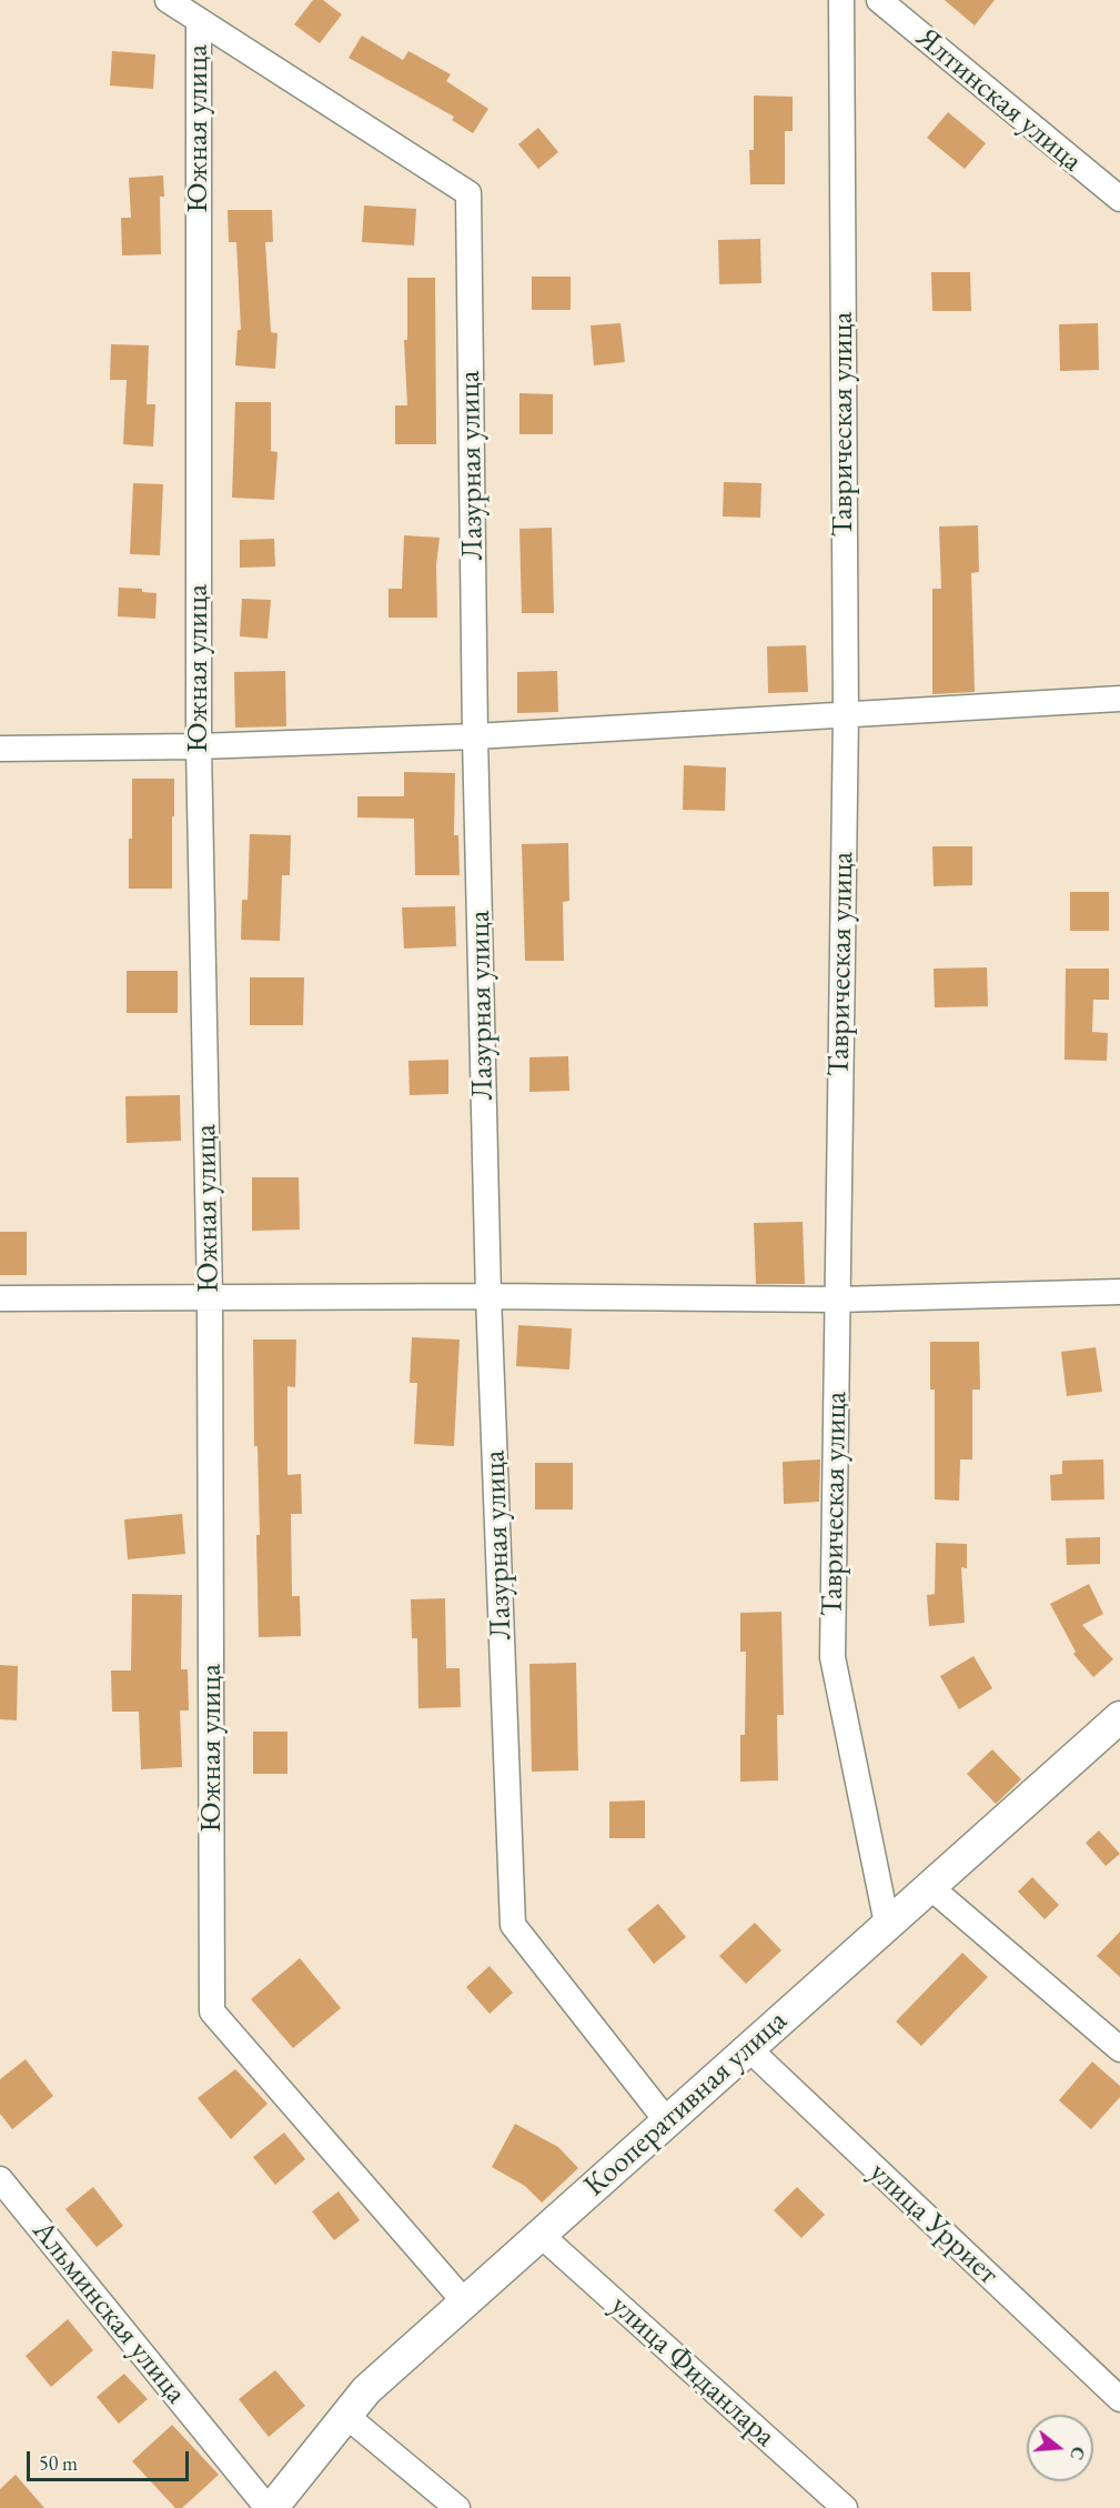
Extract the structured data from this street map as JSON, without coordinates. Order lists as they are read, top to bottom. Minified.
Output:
{"streets":{"street":["Ялтинская улица","Южная улица","Таврическая улица","Лазурная улица","Кооперативная улица","улица Урриет","Альминская улица","улица Фиданлара"]},"crossings":[["Южная улица","Лазурная улица"],["Южная улица","Кооперативная улица"],["Таврическая улица","Кооперативная улица"],["Лазурная улица","Кооперативная улица"],["Кооперативная улица","улица Урриет"],["Кооперативная улица","Альминская улица"],["Кооперативная улица","улица Фиданлара"]],"scale_bar":"50 m","north":"right"}
